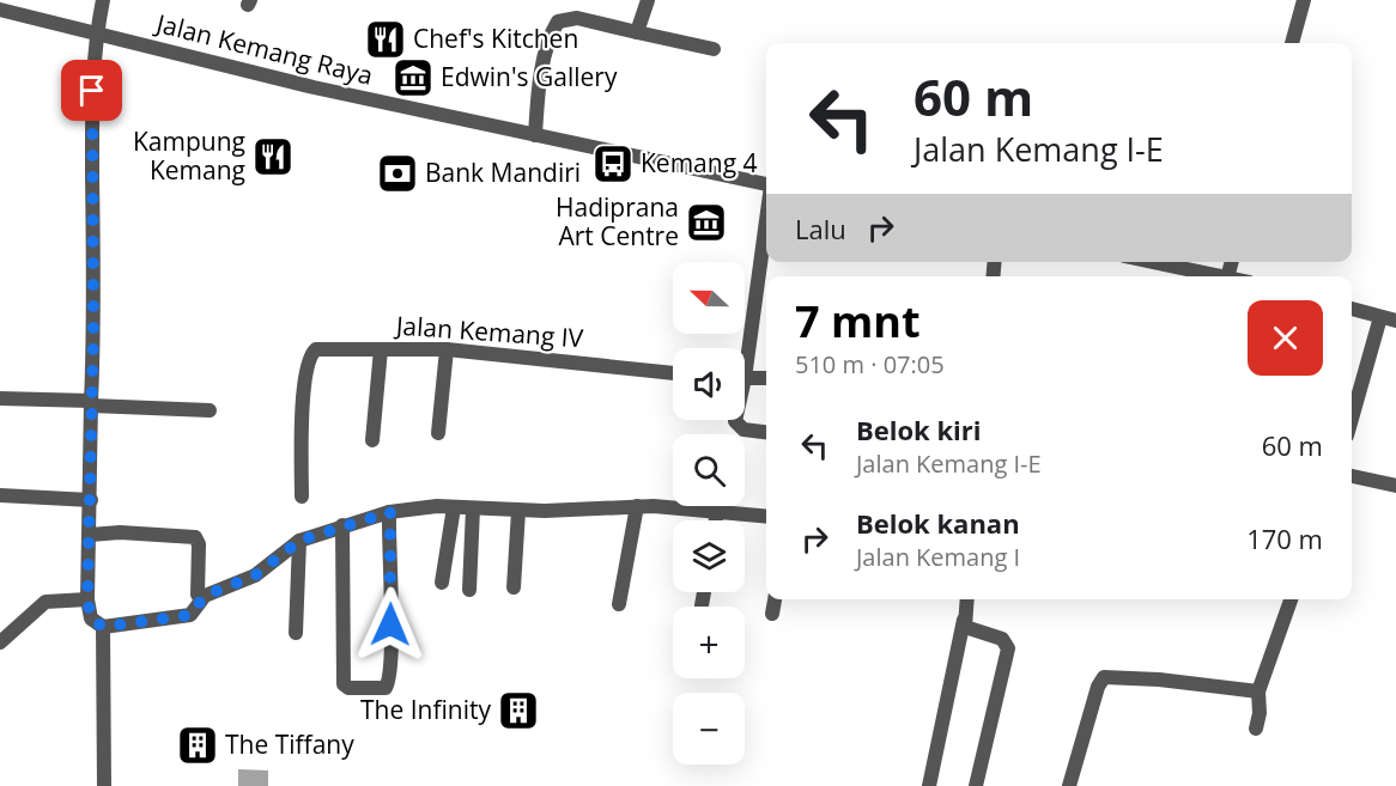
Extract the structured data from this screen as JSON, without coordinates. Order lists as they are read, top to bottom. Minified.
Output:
{"streets":{"street":["Jalan Kemang Raya","Jalan Kemang IV"]},"places":{"restaurant":["Chef's Kitchen","Kampung Kemang"],"museum":["Edwin's Gallery","Hadiprana Art Centre"],"bus stop":["Kemang 4"],"bank":["Bank Mandiri"],"building":["The Infinity","The Tiffany"]},"north":"left","page":{"turn":["60 m","Jalan Kemang I-E"],"then":"Lalu","map_buttons":["+","−"],"heading":["7 mnt","510 m · 07:05"],"list":[{"name":"Belok kiri","note":"Jalan Kemang I-E","value":"60 m"},{"name":"Belok kanan","note":"Jalan Kemang I","value":"170 m"}]}}
